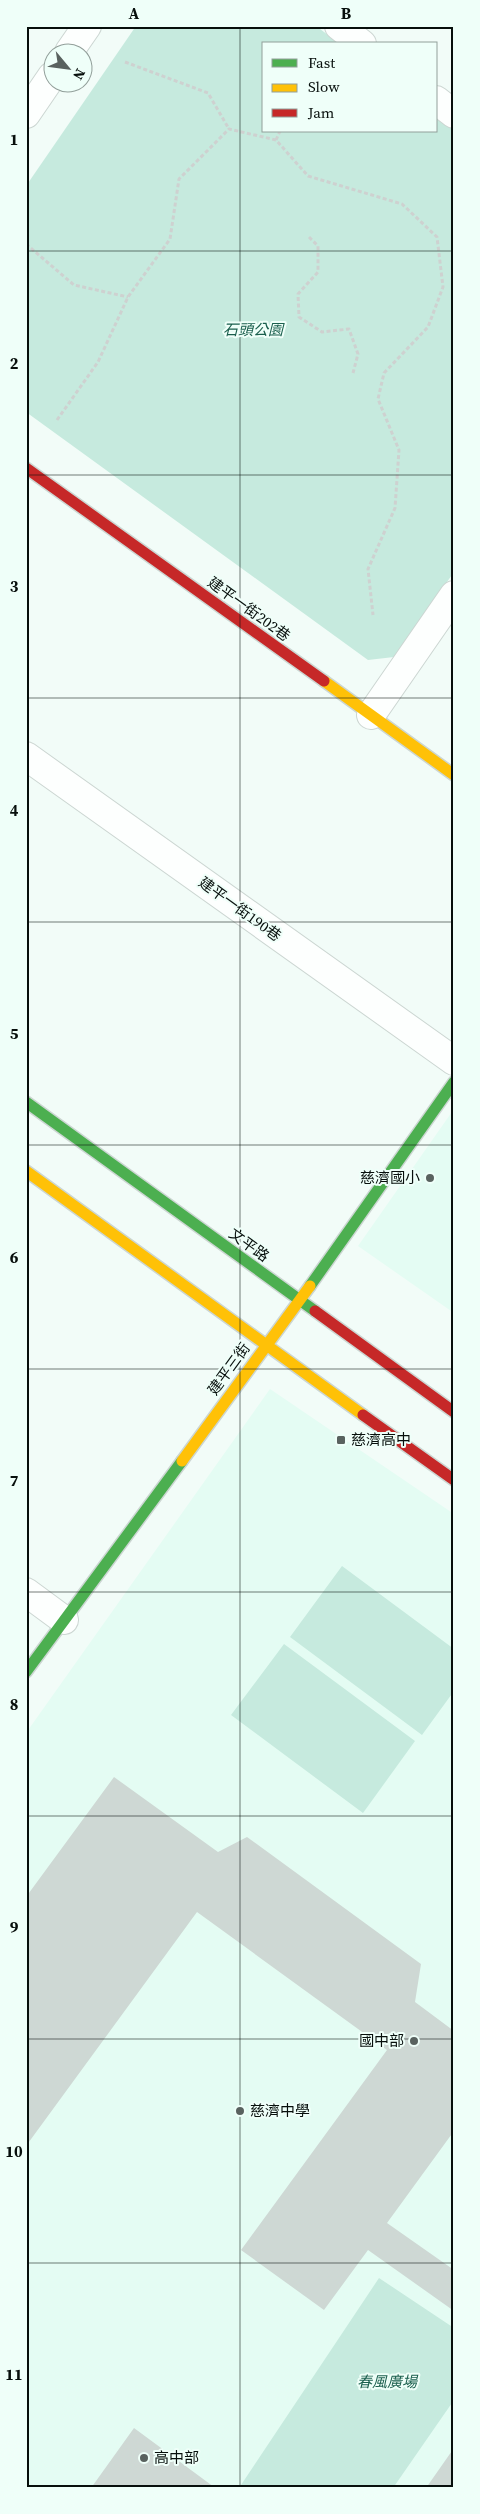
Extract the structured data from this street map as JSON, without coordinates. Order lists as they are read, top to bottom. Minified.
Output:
{"streets":{"street":["建平一街202巷","建平一街190巷","文平路","建平三街"]},"crossings":[["文平路","建平三街"]],"parks":["石頭公園","春風廣場"],"places":{"other":["慈濟國小","國中部","慈濟中學","高中部"],"transit":["慈濟高中"]},"legend":["Fast","Slow","Jam"],"north":"bottom right","grid":{"columns":["A","B"],"rows":["1","2","3","4","5","6","7","8","9","10","11"]}}
